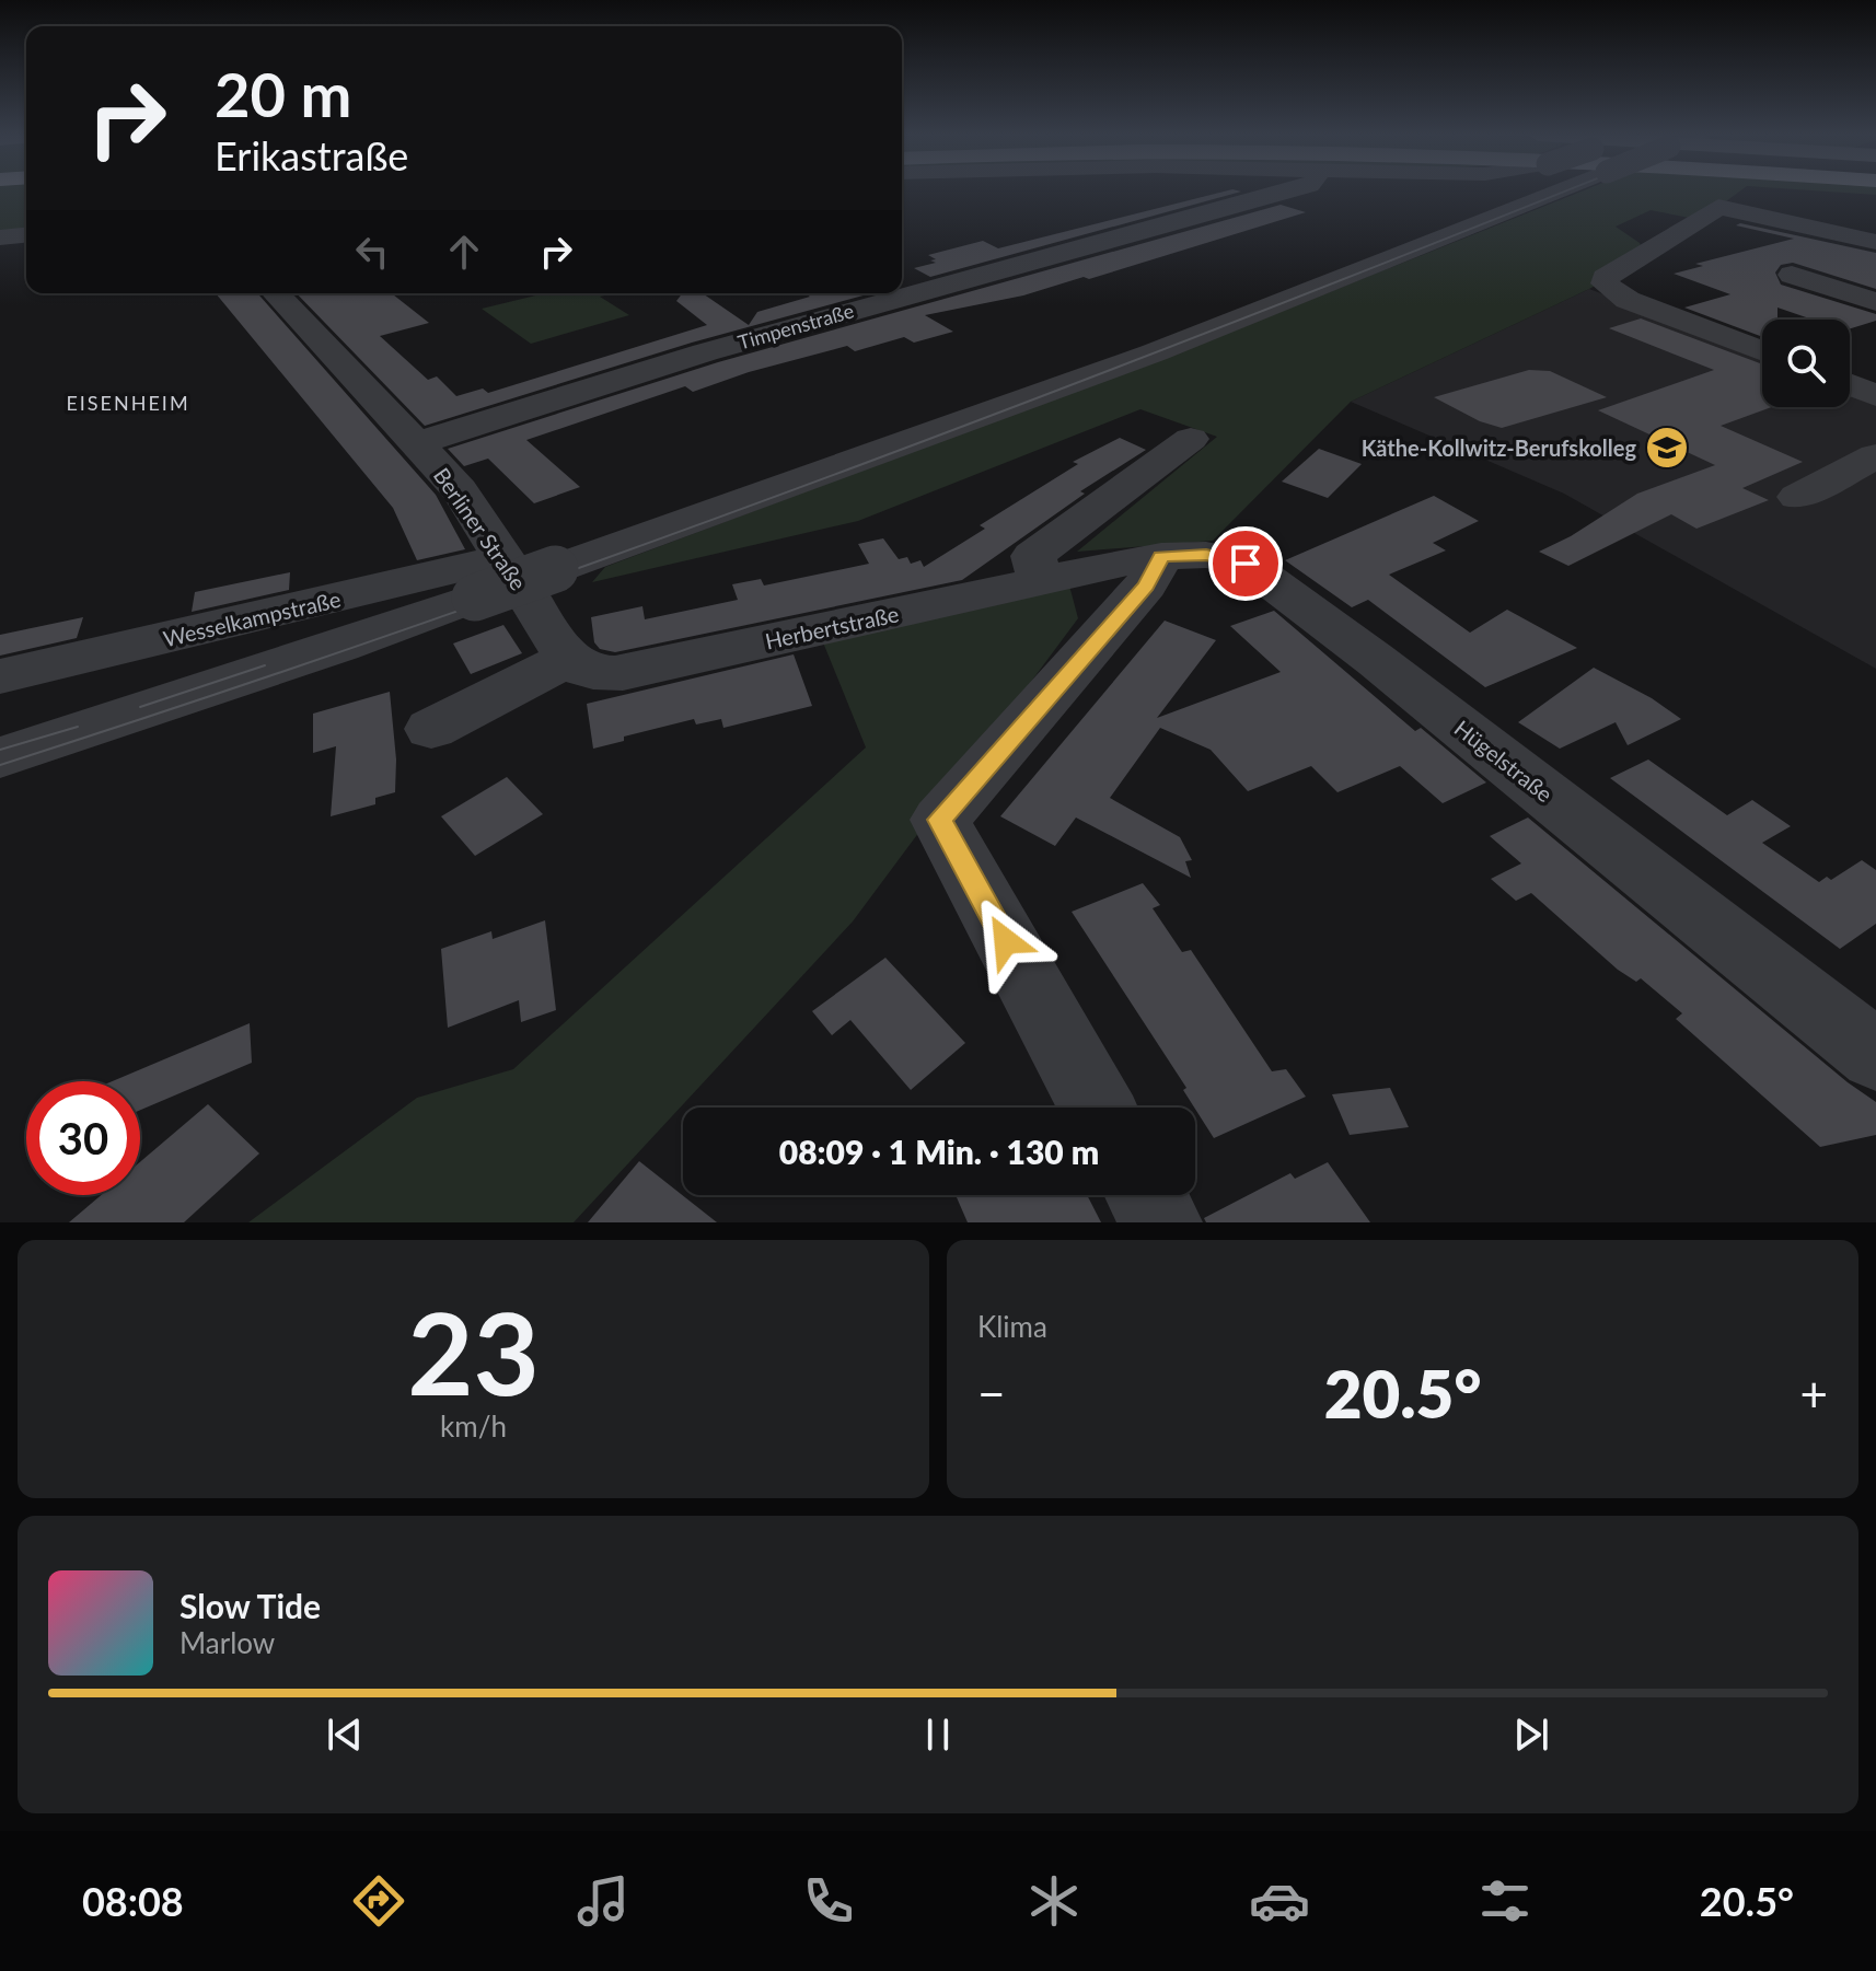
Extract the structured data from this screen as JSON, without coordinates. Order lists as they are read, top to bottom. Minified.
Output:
{"streets":{"street":["Timpenstraße","Berliner Straße","Wesselkampstraße","Herbertstraße","Hügelstraße"]},"crossings":[["Timpenstraße","Berliner Straße"],["Berliner Straße","Wesselkampstraße"],["Berliner Straße","Herbertstraße"],["Herbertstraße","Hügelstraße"]],"districts":["EISENHEIM"],"places":{"school or university":["Käthe-Kollwitz-Berufskolleg"]},"page":{"turn":["20 m","Erikastraße"],"limit":"30","trip":"08:09 · 1 Min. · 130 m","tile":[["23","km/h"],"Klima"],"heat":["−","20.5°","+"],"song":["Slow Tide","Marlow"],"tabs":["08:08","20.5°"]}}
